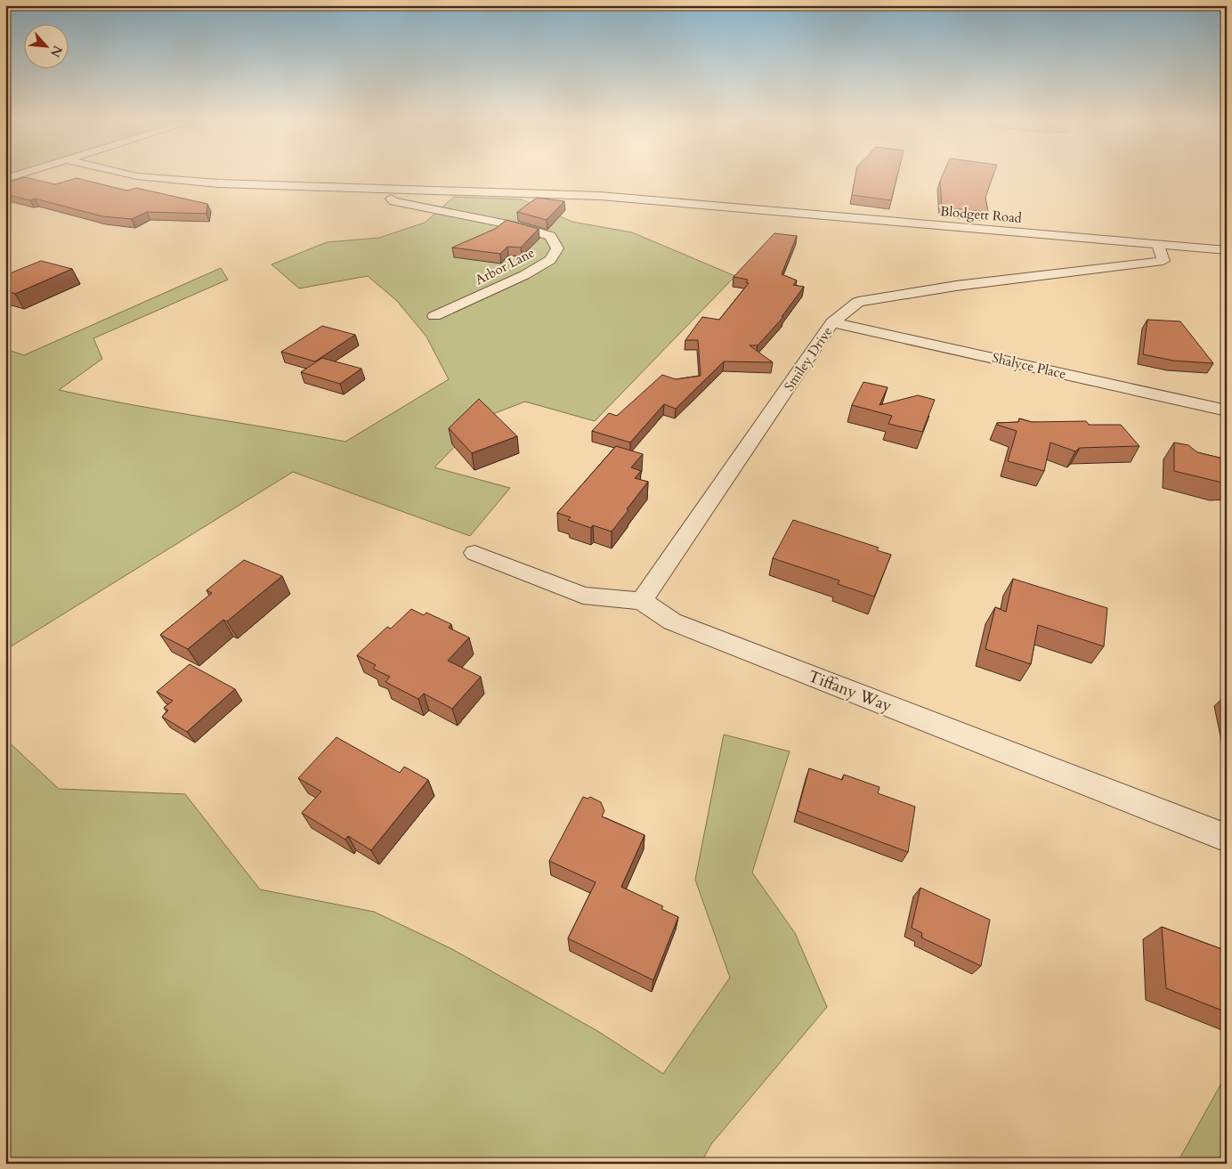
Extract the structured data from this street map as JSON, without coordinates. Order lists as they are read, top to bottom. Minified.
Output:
{"streets":{"street":["Blodgett Road","Arbor Lane","Smiley Drive","Shalyce Place","Tiffany Way"]},"crossings":[["Blodgett Road","Arbor Lane"],["Blodgett Road","Smiley Drive"],["Smiley Drive","Shalyce Place"],["Smiley Drive","Tiffany Way"]],"north":"bottom right"}
